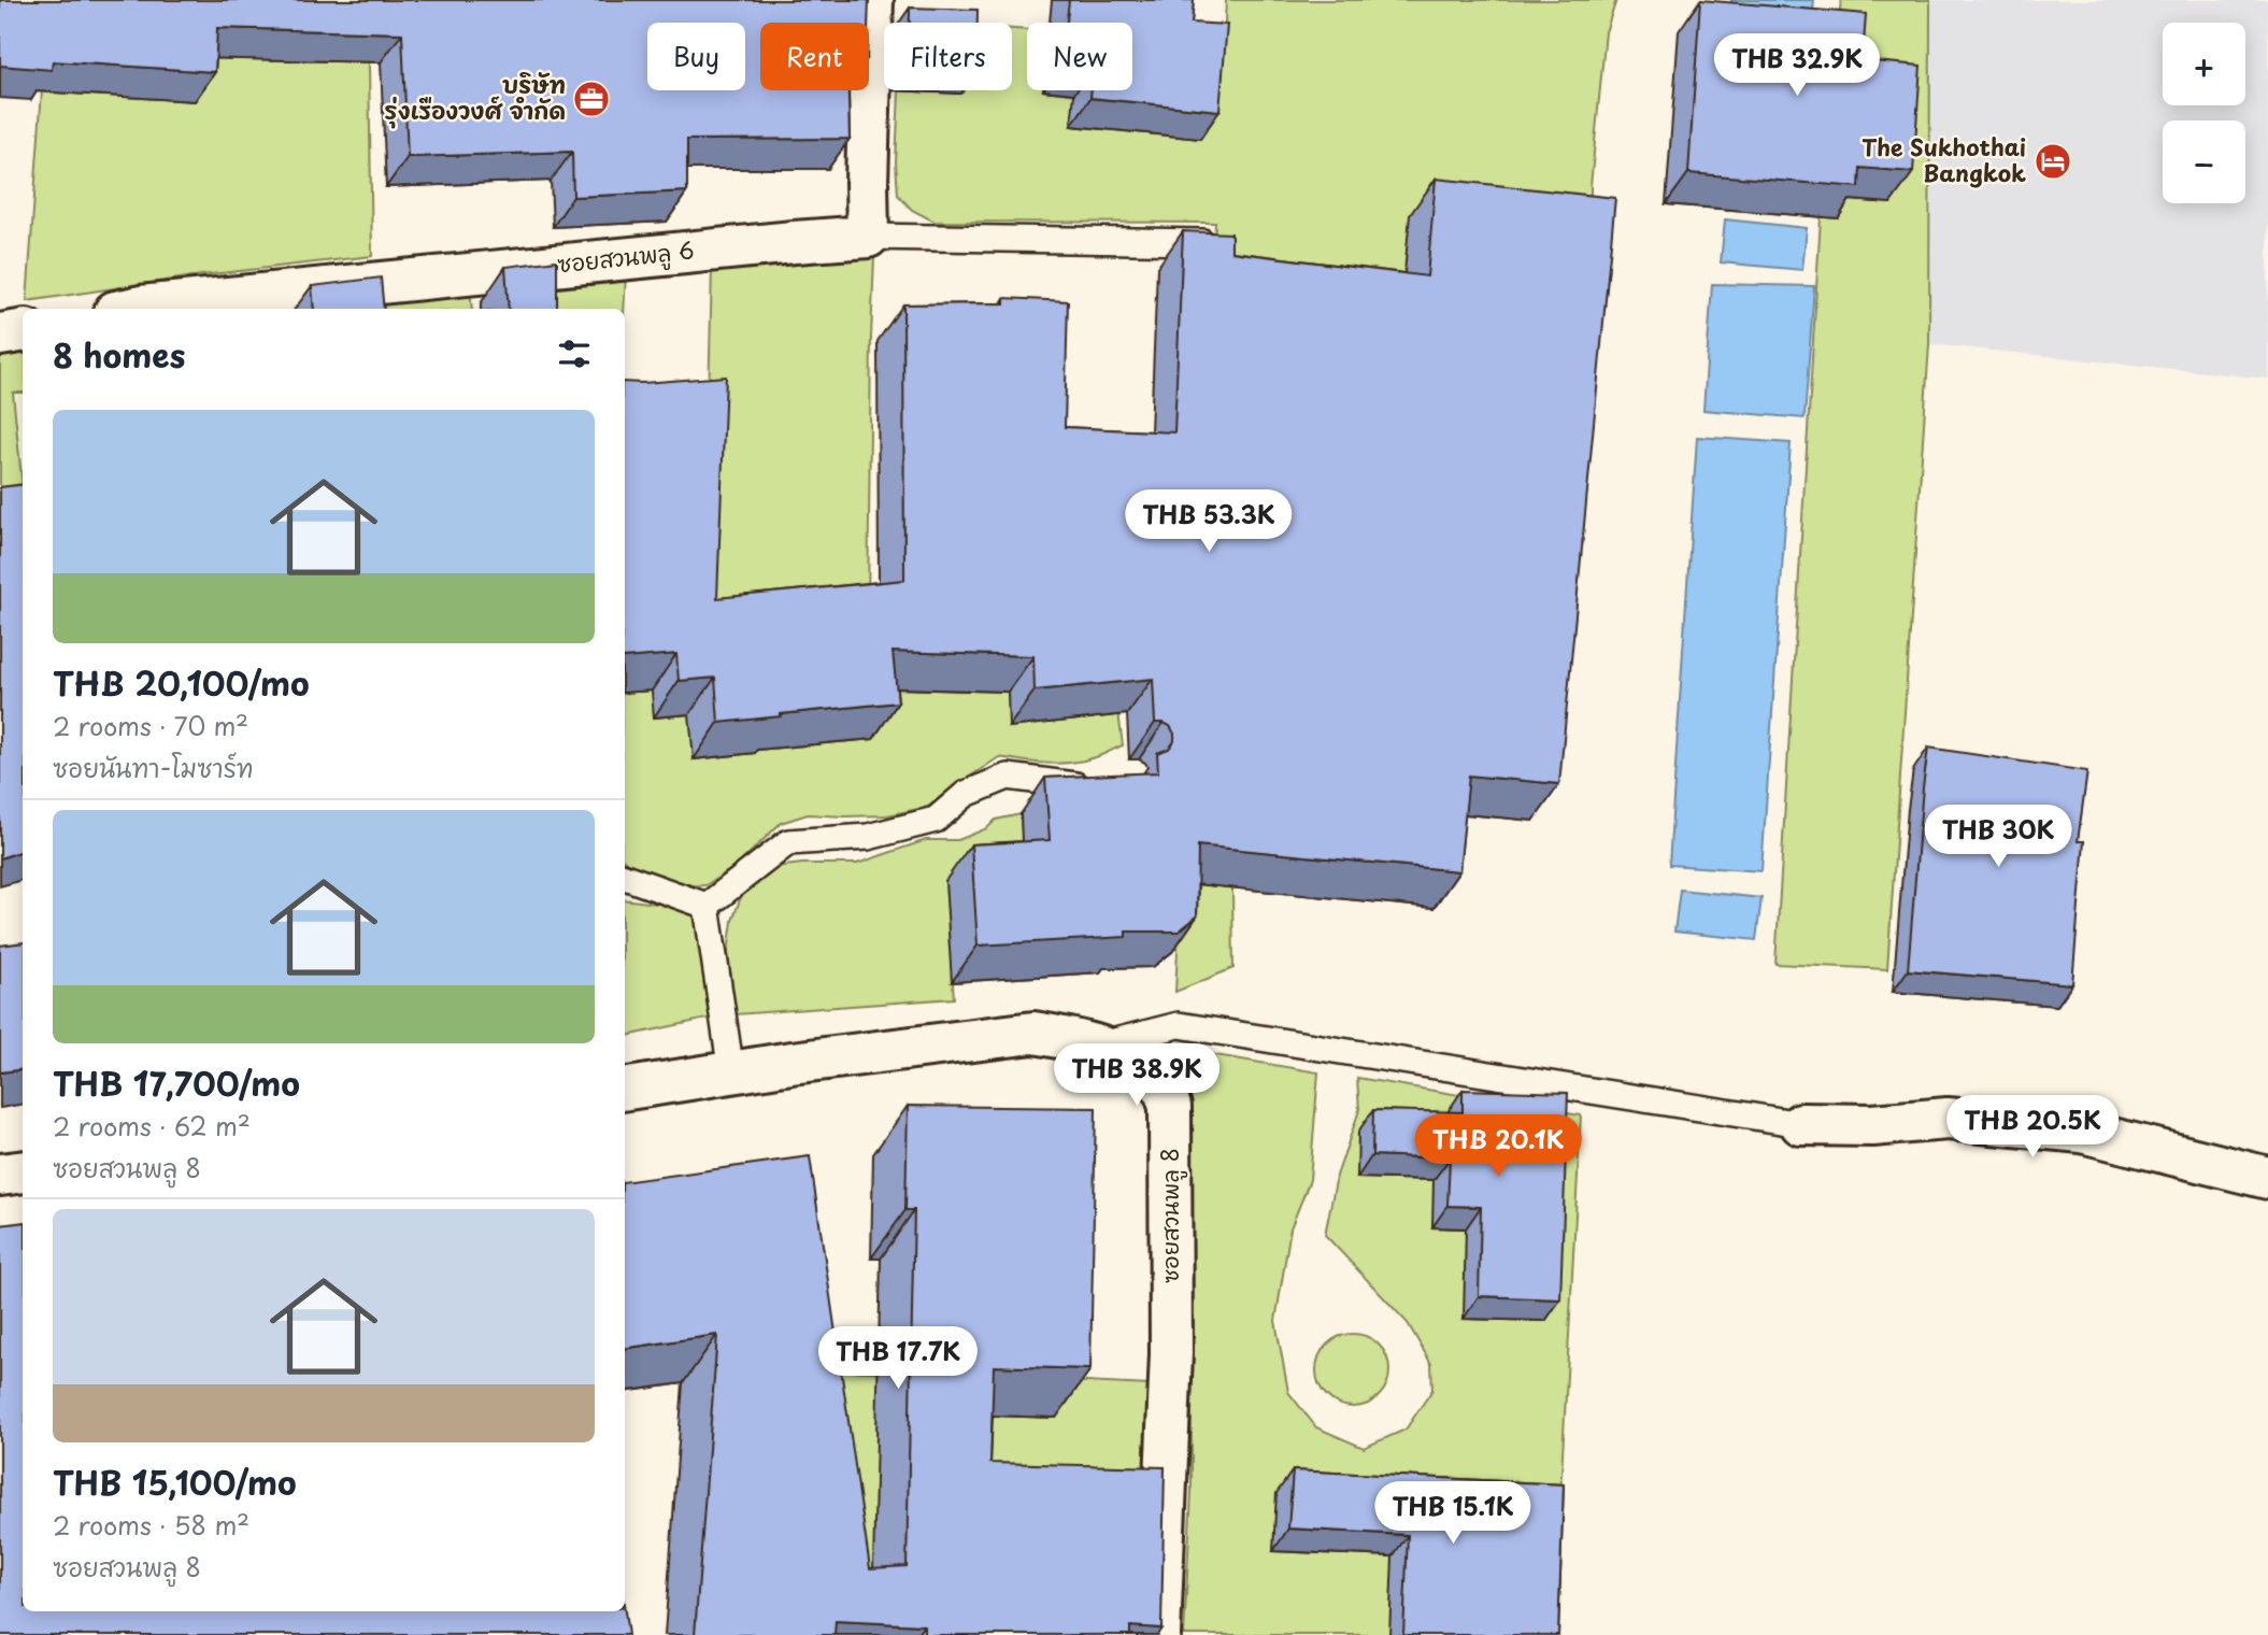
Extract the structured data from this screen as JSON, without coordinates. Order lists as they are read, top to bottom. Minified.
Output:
{"streets":{"street":["ซอยสวนพลู 6","ซอยสวนพลู 8"]},"places":{"office":["บริษัท รุ่งเรืองวงศ์ จำกัด"],"hotel":["The Sukhothai Bangkok"]},"page":{"map_buttons":["+","−"],"chip":["Buy","Rent","Filters","New"],"price":["THB 32.9K","THB 53.3K","THB 30K","THB 38.9K","THB 20.5K","THB 20.1K","THB 17.7K","THB 15.1K"],"heading":"8 homes","list":[{"name":"THB 20,100/mo","note":"2 rooms · 70 m² · ซอยนันทา-โมซาร์ท"},{"name":"THB 17,700/mo","note":"2 rooms · 62 m² · ซอยสวนพลู 8"},{"name":"THB 15,100/mo","note":"2 rooms · 58 m² · ซอยสวนพลู 8"}]}}
